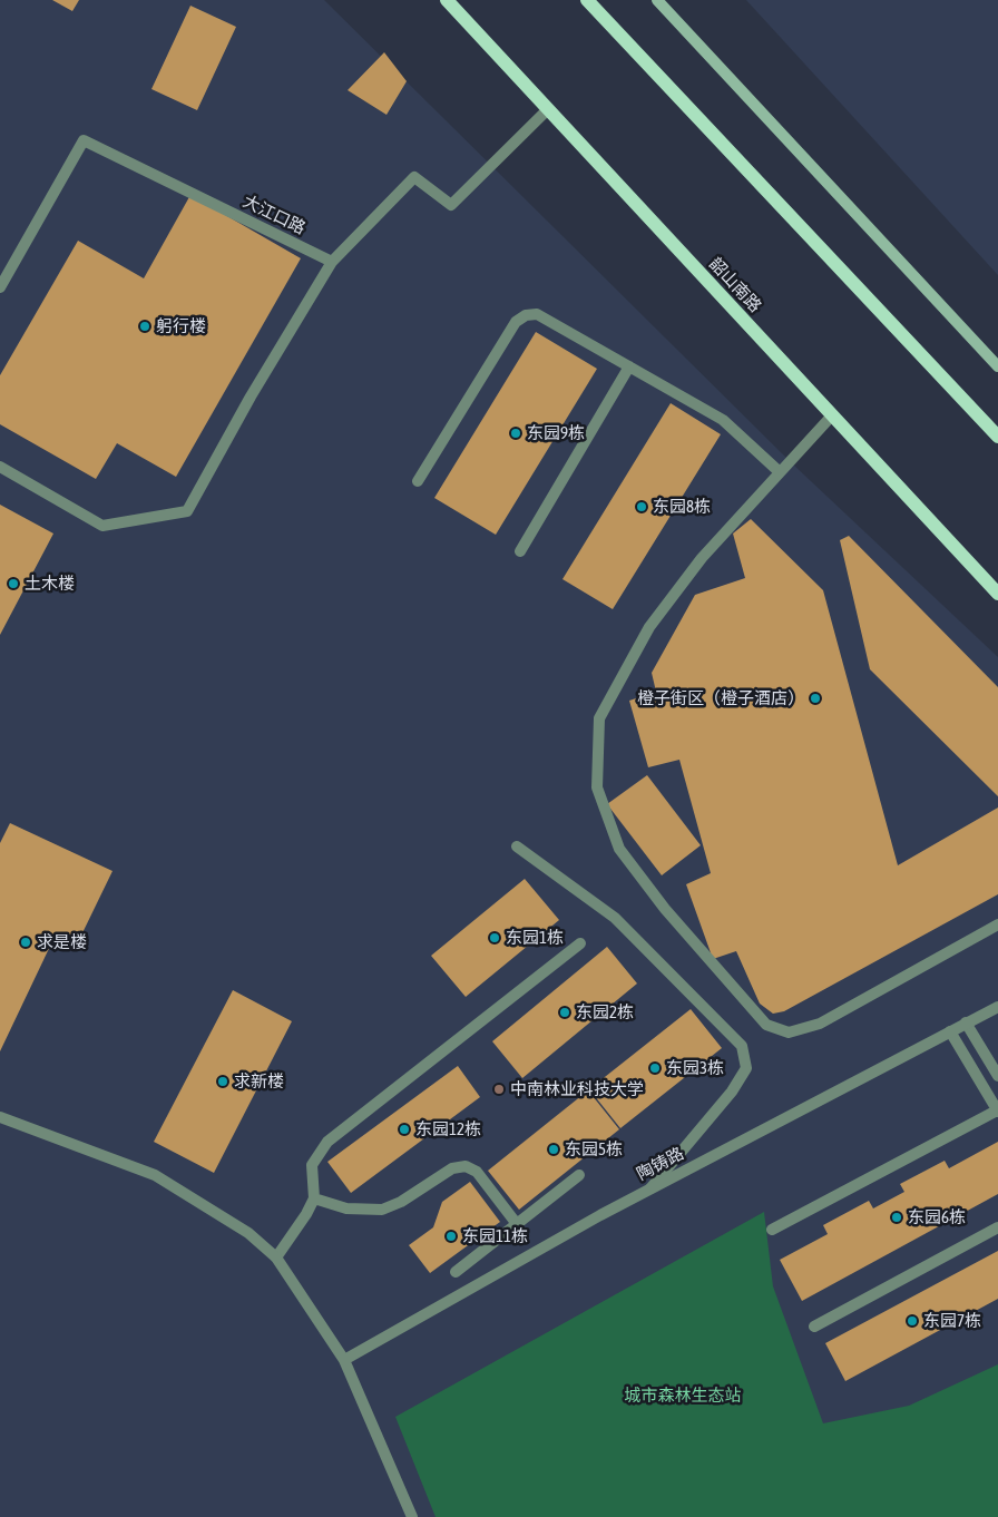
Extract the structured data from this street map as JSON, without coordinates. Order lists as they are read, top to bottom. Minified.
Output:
{"streets":{"main road":["韶山南路"],"street":["大江口路","陶铸路"]},"parks":["城市森林生态站"],"places":["躬行楼","东园9栋","东园8栋","土木楼","橙子街区（橙子酒店）","东园1栋","求是楼","东园2栋","东园3栋","求新楼","中南林业科技大学","东园12栋","东园5栋","东园6栋","东园11栋","东园7栋"]}
